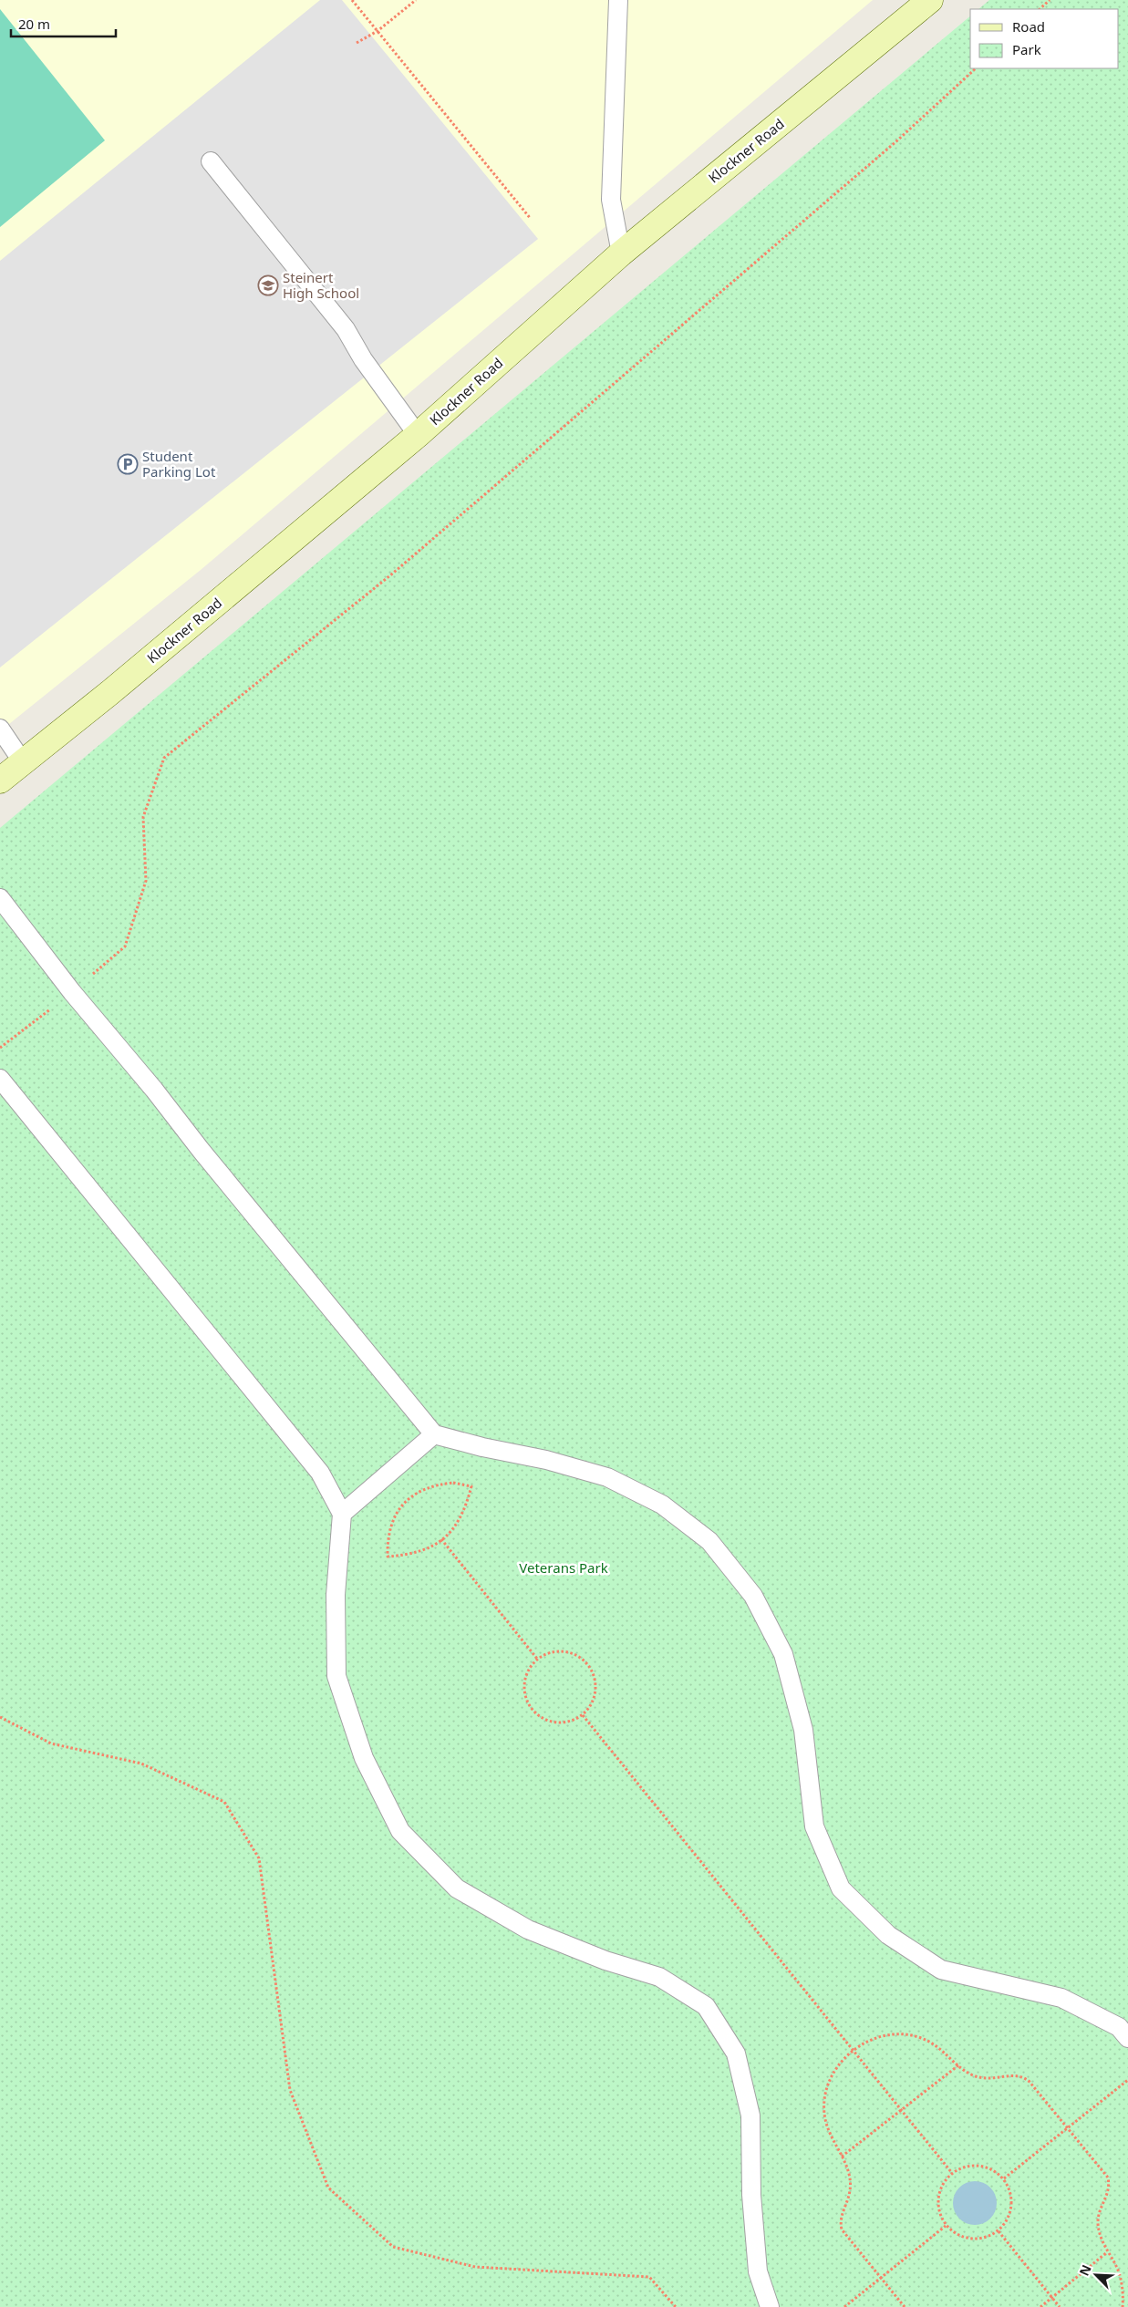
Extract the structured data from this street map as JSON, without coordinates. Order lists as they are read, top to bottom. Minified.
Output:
{"streets":{"main road":["Klockner Road"]},"parks":["Veterans Park"],"places":{"school or university":["Steinert High School"],"parking":["Student Parking Lot"]},"legend":["Road","Park"],"scale_bar":"20 m","north":"top left"}
